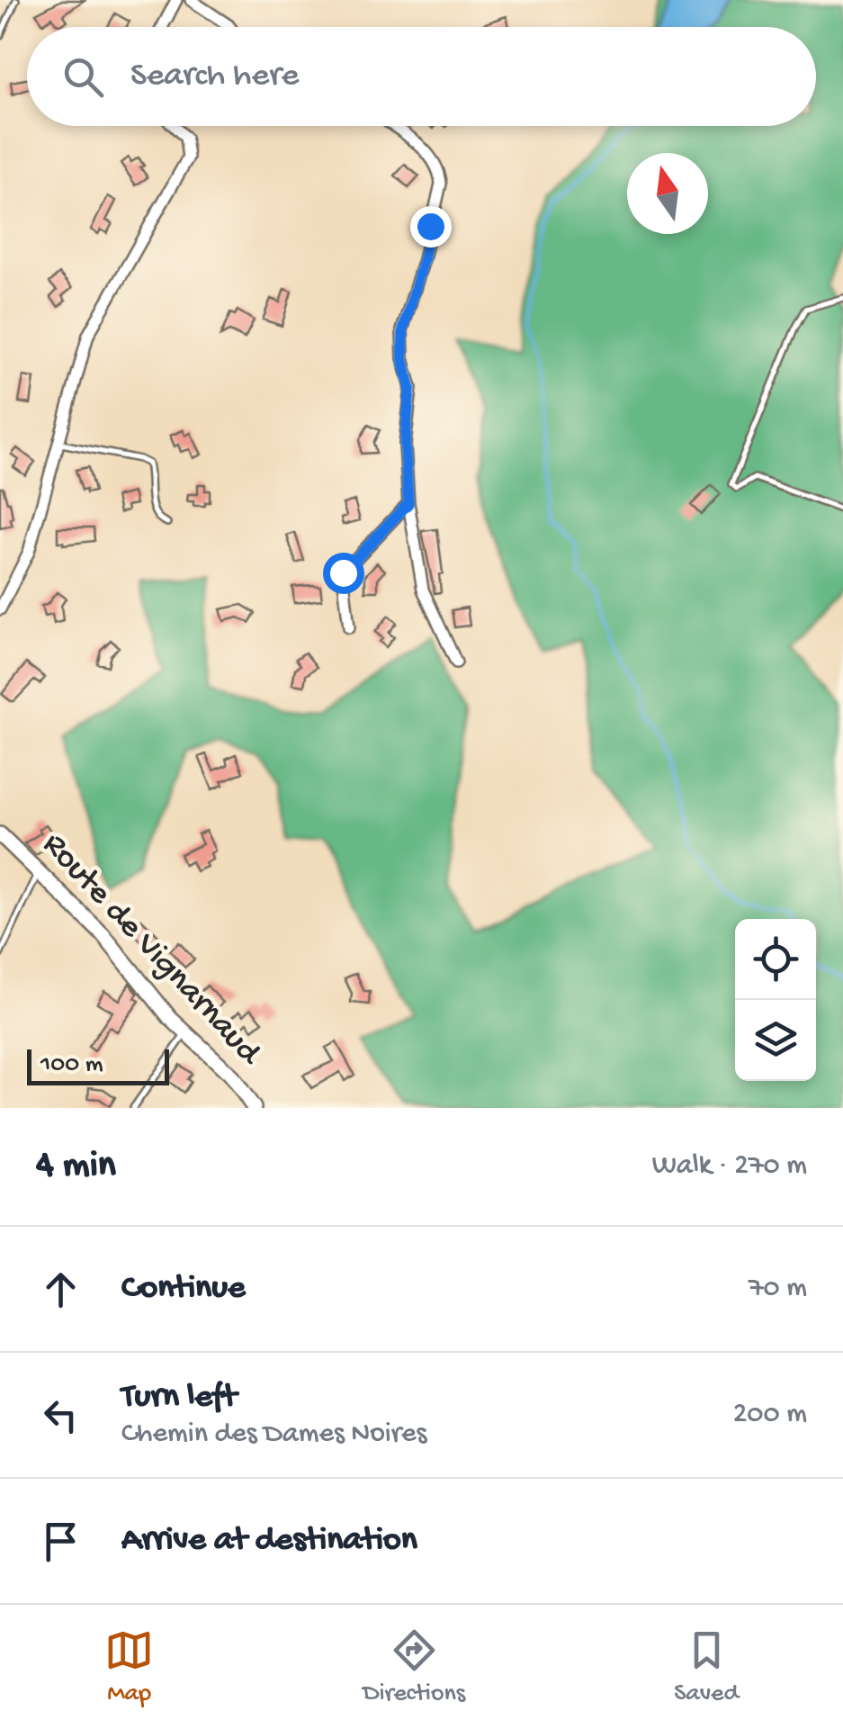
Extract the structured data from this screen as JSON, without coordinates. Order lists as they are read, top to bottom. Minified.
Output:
{"streets":{"street":["Route de Vignarnaud"]},"scale_bar":"100 m","north":"top","page":{"search":"Search here","scale":"100 m","heading":["4 min","Walk · 270 m"],"list":[["Continue","70 m"],["Turn left","Chemin des Dames Noires","200 m"],"Arrive at destination"],"nav":["Map","Directions","Saved"]}}
